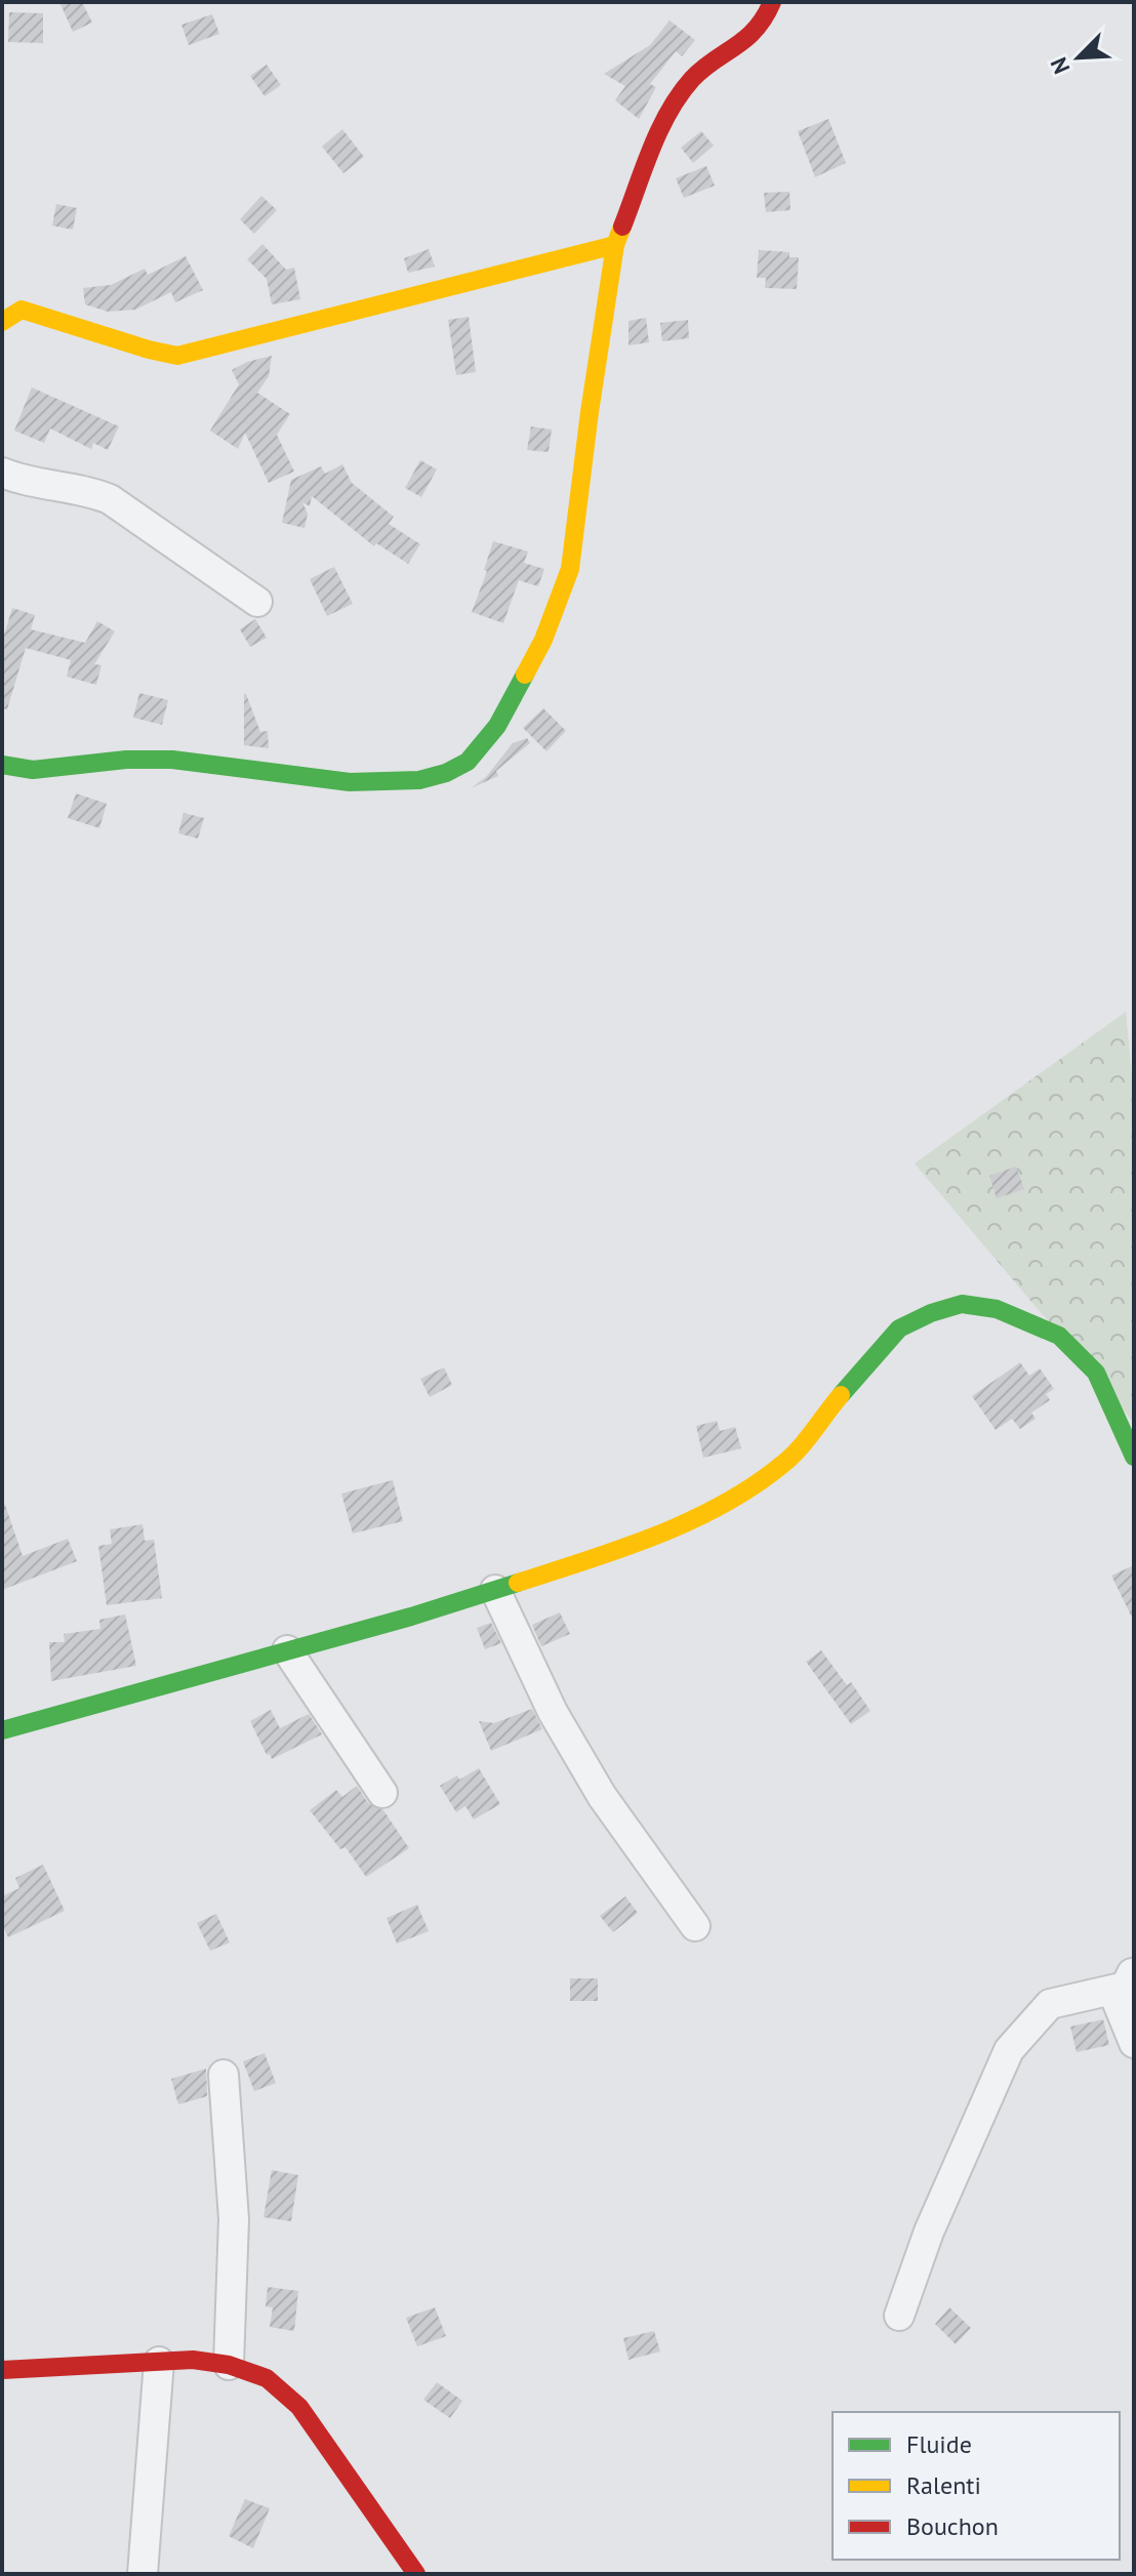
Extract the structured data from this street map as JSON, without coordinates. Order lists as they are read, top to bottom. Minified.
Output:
{"legend":["Fluide","Ralenti","Bouchon"],"north":"bottom left"}
